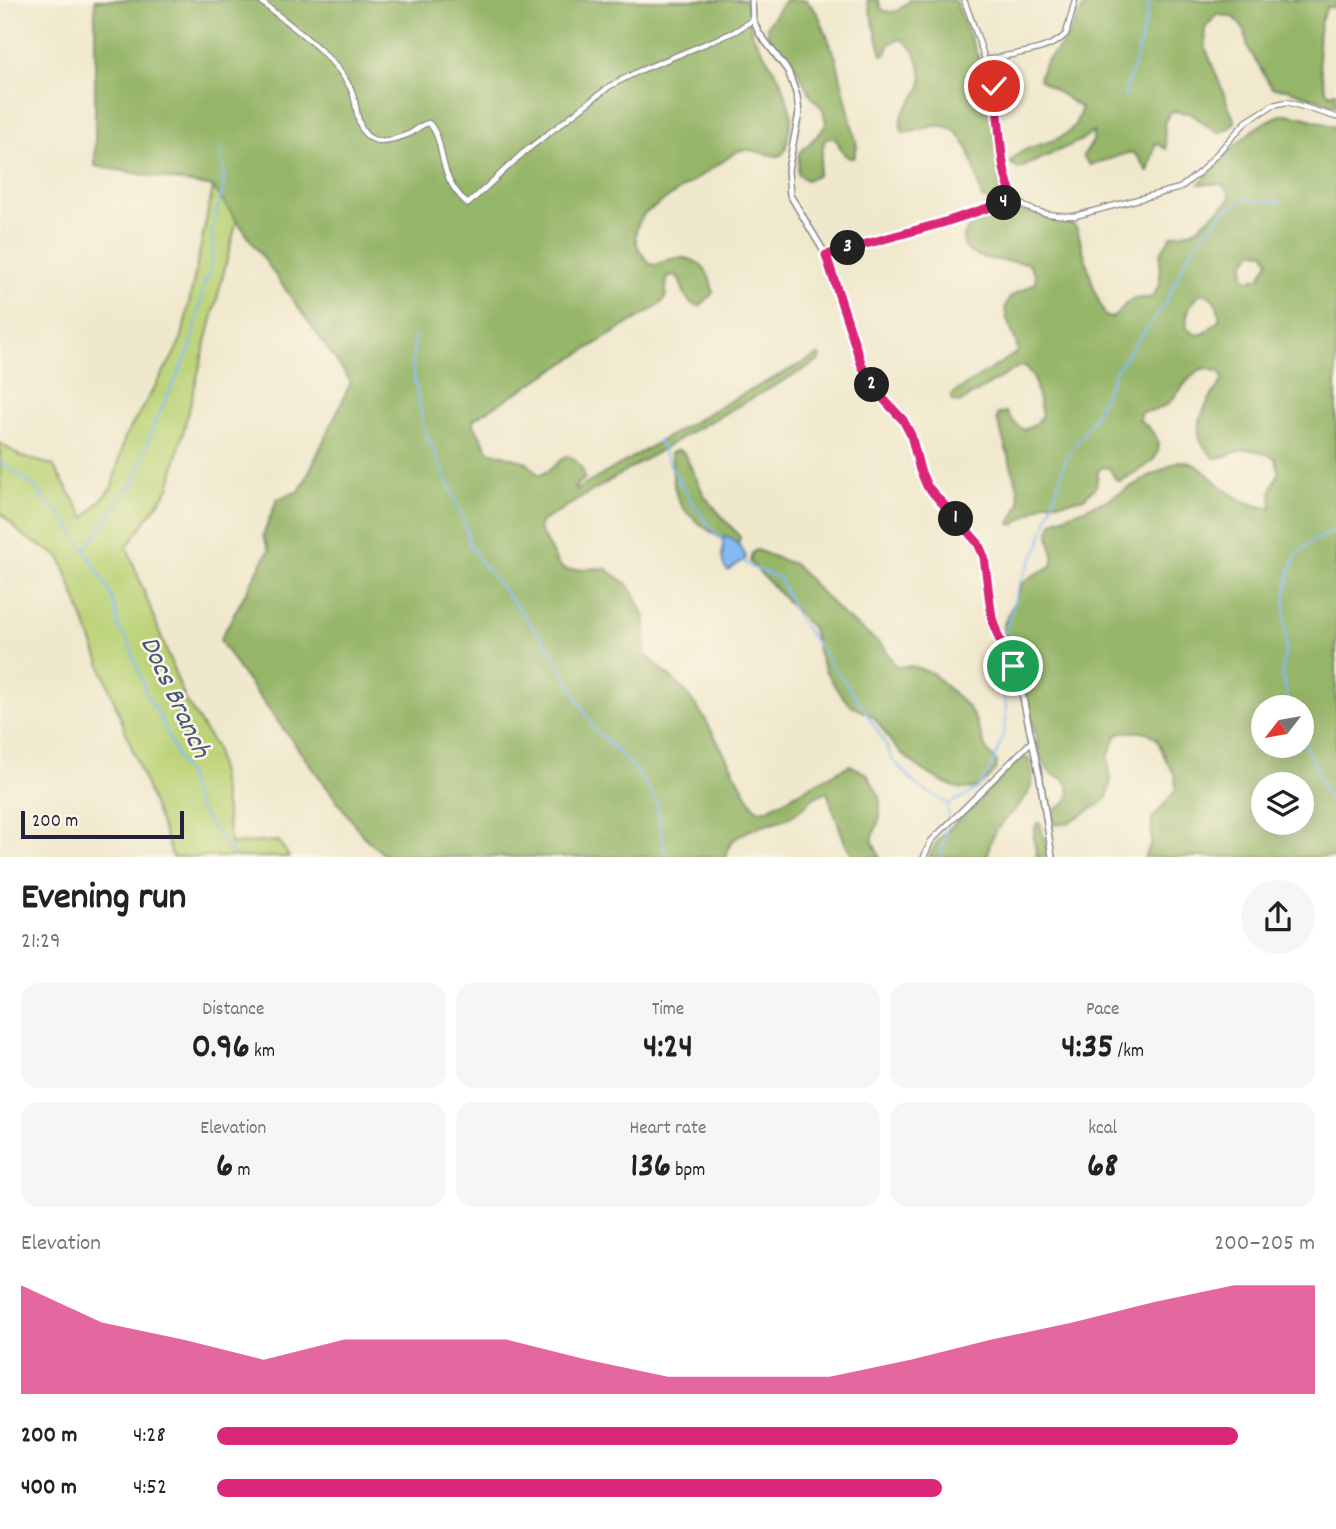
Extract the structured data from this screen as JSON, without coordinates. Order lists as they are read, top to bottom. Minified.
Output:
{"water":["Docs Branch"],"scale_bar":"200 m","north":"bottom left","page":{"pins":["4","3","2","1"],"scale":"200 m","heading":["Evening run","21:29"],"stats":[["Distance","0.96 km"],["Time","4:24"],["Pace","4:35 /km"],["Elevation","6 m"],["Heart rate","136 bpm"],["kcal","68"]],"chart":["Elevation","200–205 m"],"list":[{"name":"200 m","note":"4:28"},{"name":"400 m","note":"4:52"}]}}
